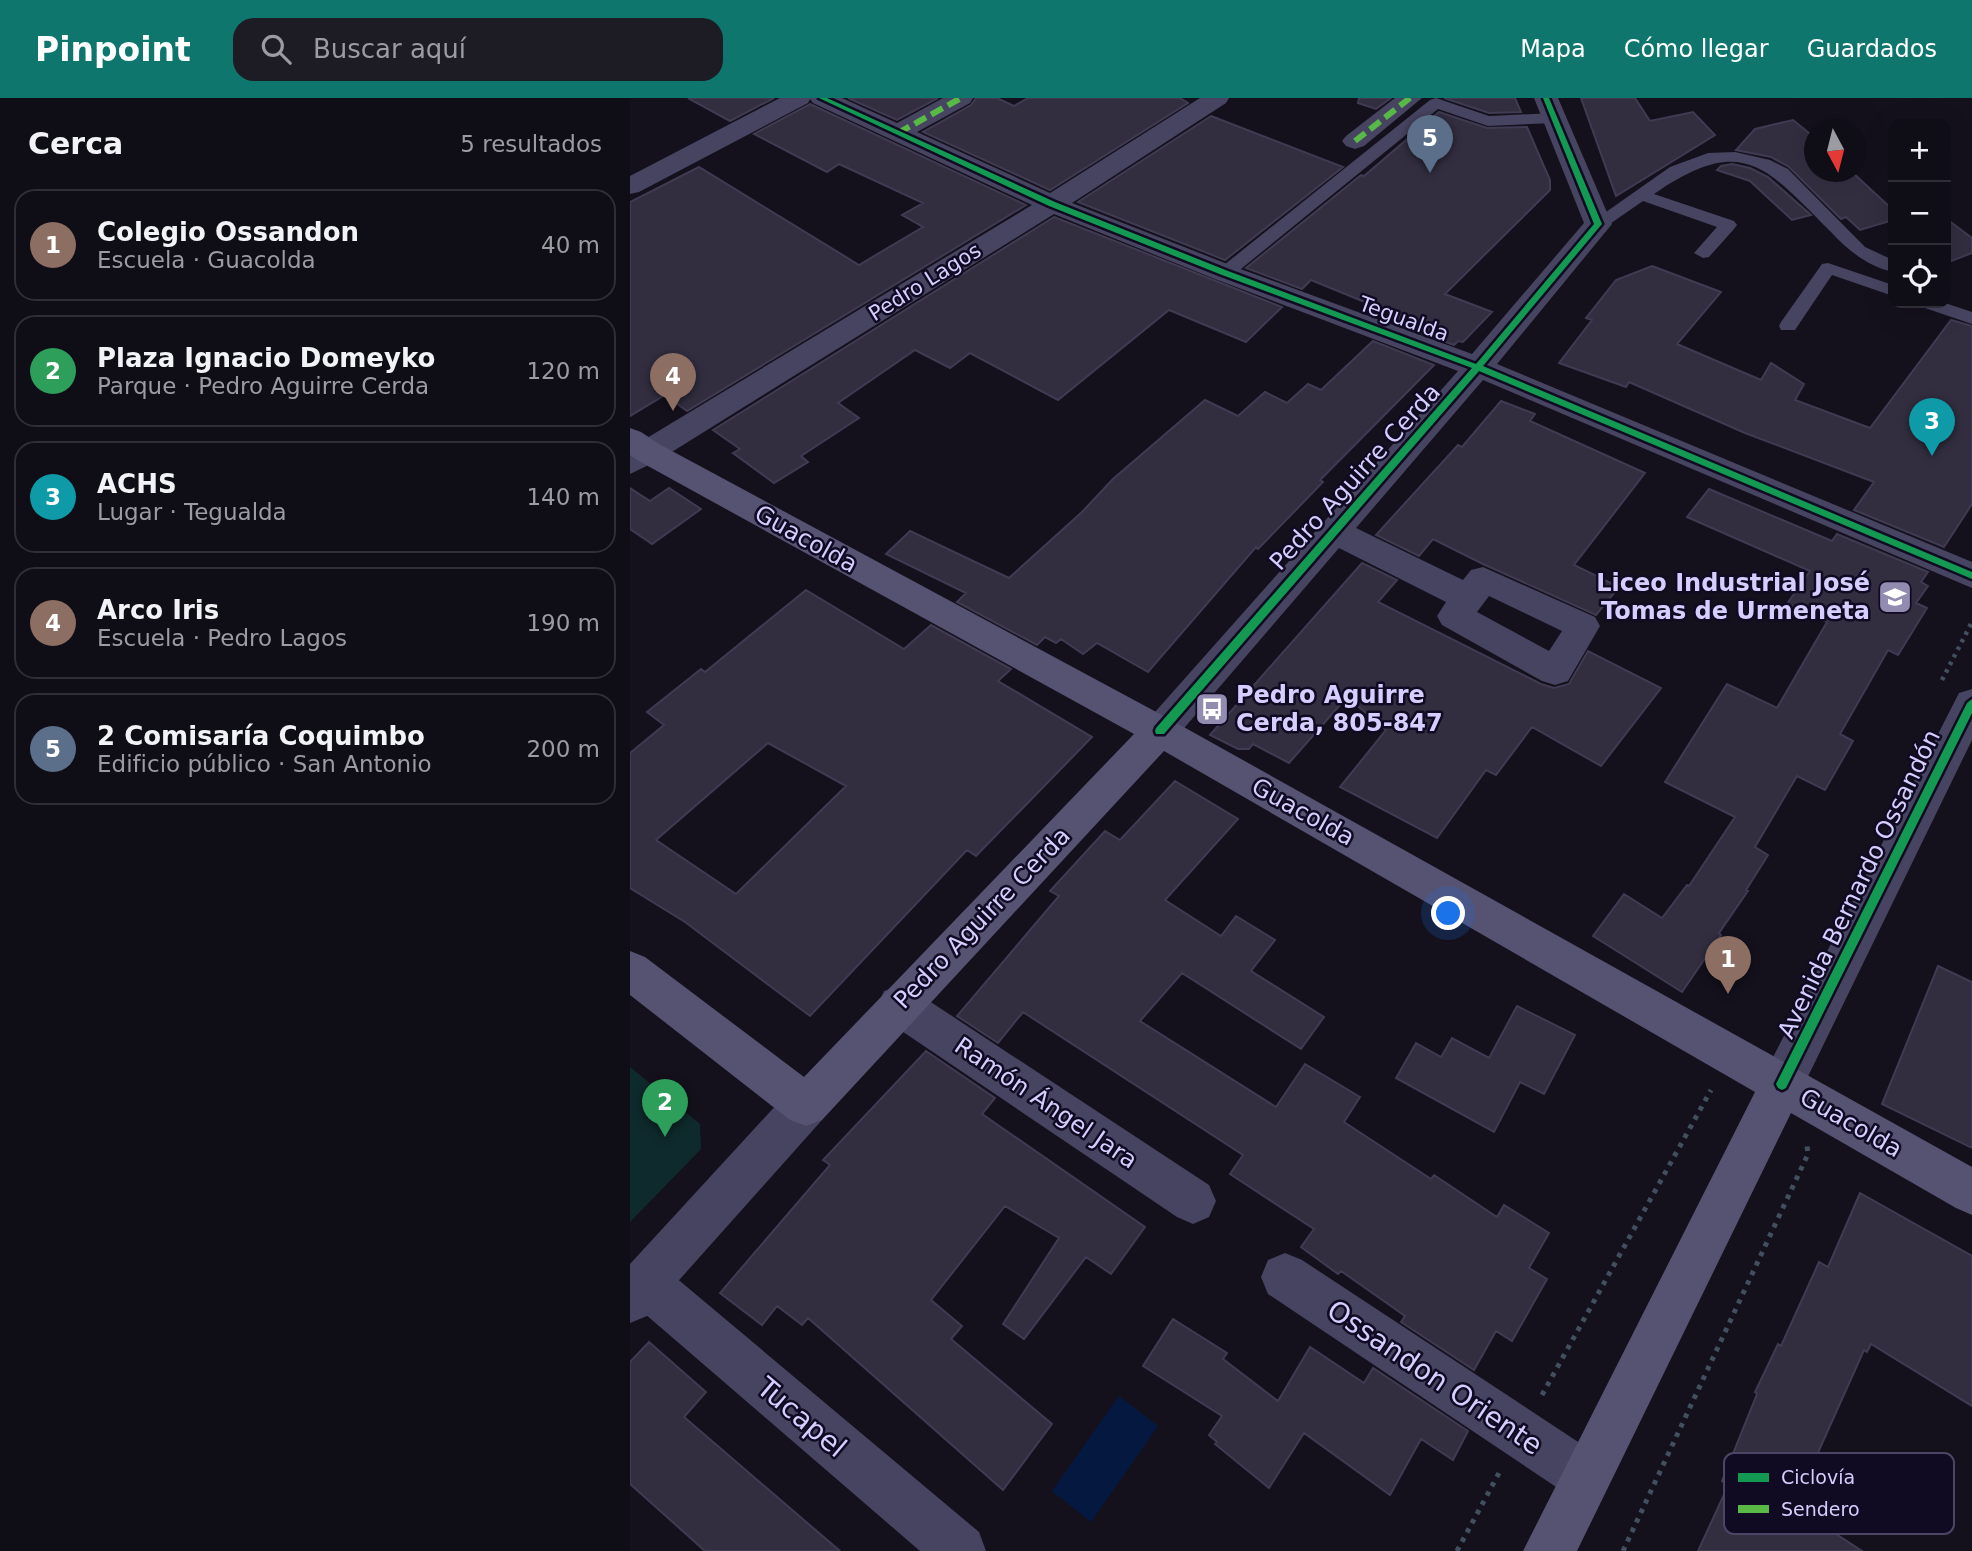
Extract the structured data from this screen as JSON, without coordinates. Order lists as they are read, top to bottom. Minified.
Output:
{"streets":{"main road":["Pedro Aguirre Cerda","Guacolda","Avenida Bernardo Ossandón"],"street":["Pedro Lagos","Tegualda","Ramón Ángel Jara","Ossandon Oriente","Tucapel"]},"crossings":[["Pedro Lagos","Tegualda"],["Pedro Lagos","Guacolda"],["Tegualda","Pedro Aguirre Cerda"],["Pedro Aguirre Cerda","Guacolda"],["Pedro Aguirre Cerda","Ramón Ángel Jara"],["Pedro Aguirre Cerda","Tucapel"],["Guacolda","Avenida Bernardo Ossandón"],["Avenida Bernardo Ossandón","Ossandon Oriente"]],"places":{"school or university":["Liceo Industrial José Tomas de Urmeneta"],"bus stop":["Pedro Aguirre Cerda, 805-847"]},"legend":["Ciclovía","Sendero"],"north":"bottom","page":{"header":"Pinpoint","search":"Buscar aquí","nav":["Mapa","Cómo llegar","Guardados"],"heading":["Cerca","5 resultados"],"pins":["5","4","3","1","2"],"map_buttons":["+","−"],"list":[{"mark":"1","name":"Colegio Ossandon","note":"Escuela · Guacolda","value":"40 m"},{"mark":"2","name":"Plaza Ignacio Domeyko","note":"Parque · Pedro Aguirre Cerda","value":"120 m"},{"mark":"3","name":"ACHS","note":"Lugar · Tegualda","value":"140 m"},{"mark":"4","name":"Arco Iris","note":"Escuela · Pedro Lagos","value":"190 m"},{"mark":"5","name":"2 Comisaría Coquimbo","note":"Edificio público · San Antonio","value":"200 m"}]}}
